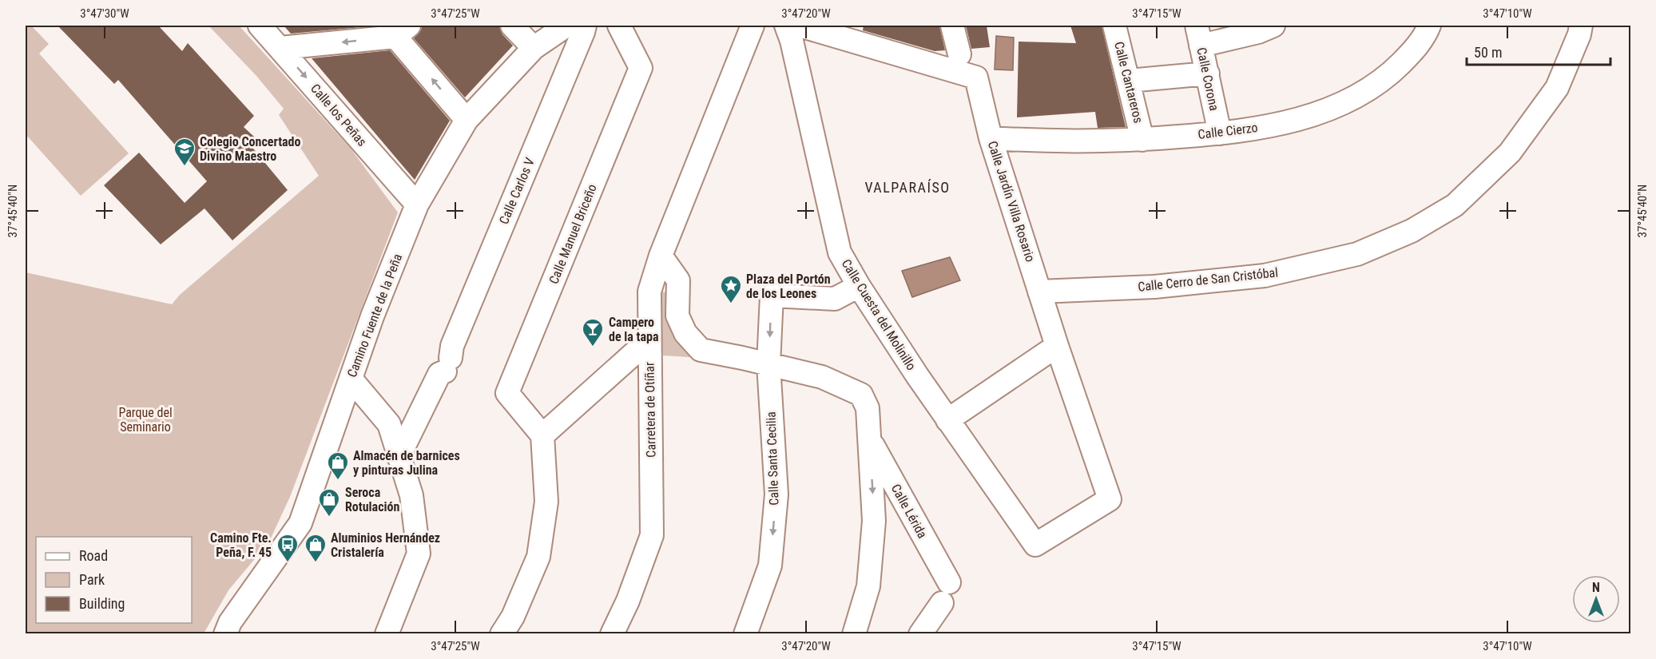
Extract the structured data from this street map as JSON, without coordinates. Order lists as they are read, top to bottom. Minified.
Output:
{"streets":{"street":["Calle Corona","Calle Cantareros","Calle los Peñas","Calle Cierzo","Calle Carlos V","Calle Jardín Villa Rosario","Calle Manuel Briceño","Calle Cerro de San Cristóbal","Calle Cuesta del Molinillo","Camino Fuente de la Peña","Carretera de Otíñar","Calle Santa Cecilia","Calle Lérida"]},"crossings":[["Calle Corona","Calle Cierzo"],["Calle Cantareros","Calle Cierzo"],["Calle los Peñas","Camino Fuente de la Peña"],["Calle Cierzo","Calle Jardín Villa Rosario"],["Calle Jardín Villa Rosario","Calle Cerro de San Cristóbal"],["Calle Jardín Villa Rosario","Calle Cuesta del Molinillo"]],"districts":["VALPARAÍSO"],"parks":["Parque del Seminario"],"places":{"school or university":["Colegio Concertado Divino Maestro"],"place":["Plaza del Portón de los Leones"],"bar":["Campero de la tapa"],"shop":["Almacén de barnices y pinturas Julina","Seroca Rotulación","Aluminios Hernández Cristalería"],"bus stop":["Camino Fte. Peña, F. 45"]},"legend":["Road","Park","Building"],"scale_bar":"50 m","north":"top","coordinates":["3°47'30\"W","3°47'25\"W","3°47'20\"W","3°47'15\"W","3°47'10\"W","37°45'40\"N"]}
